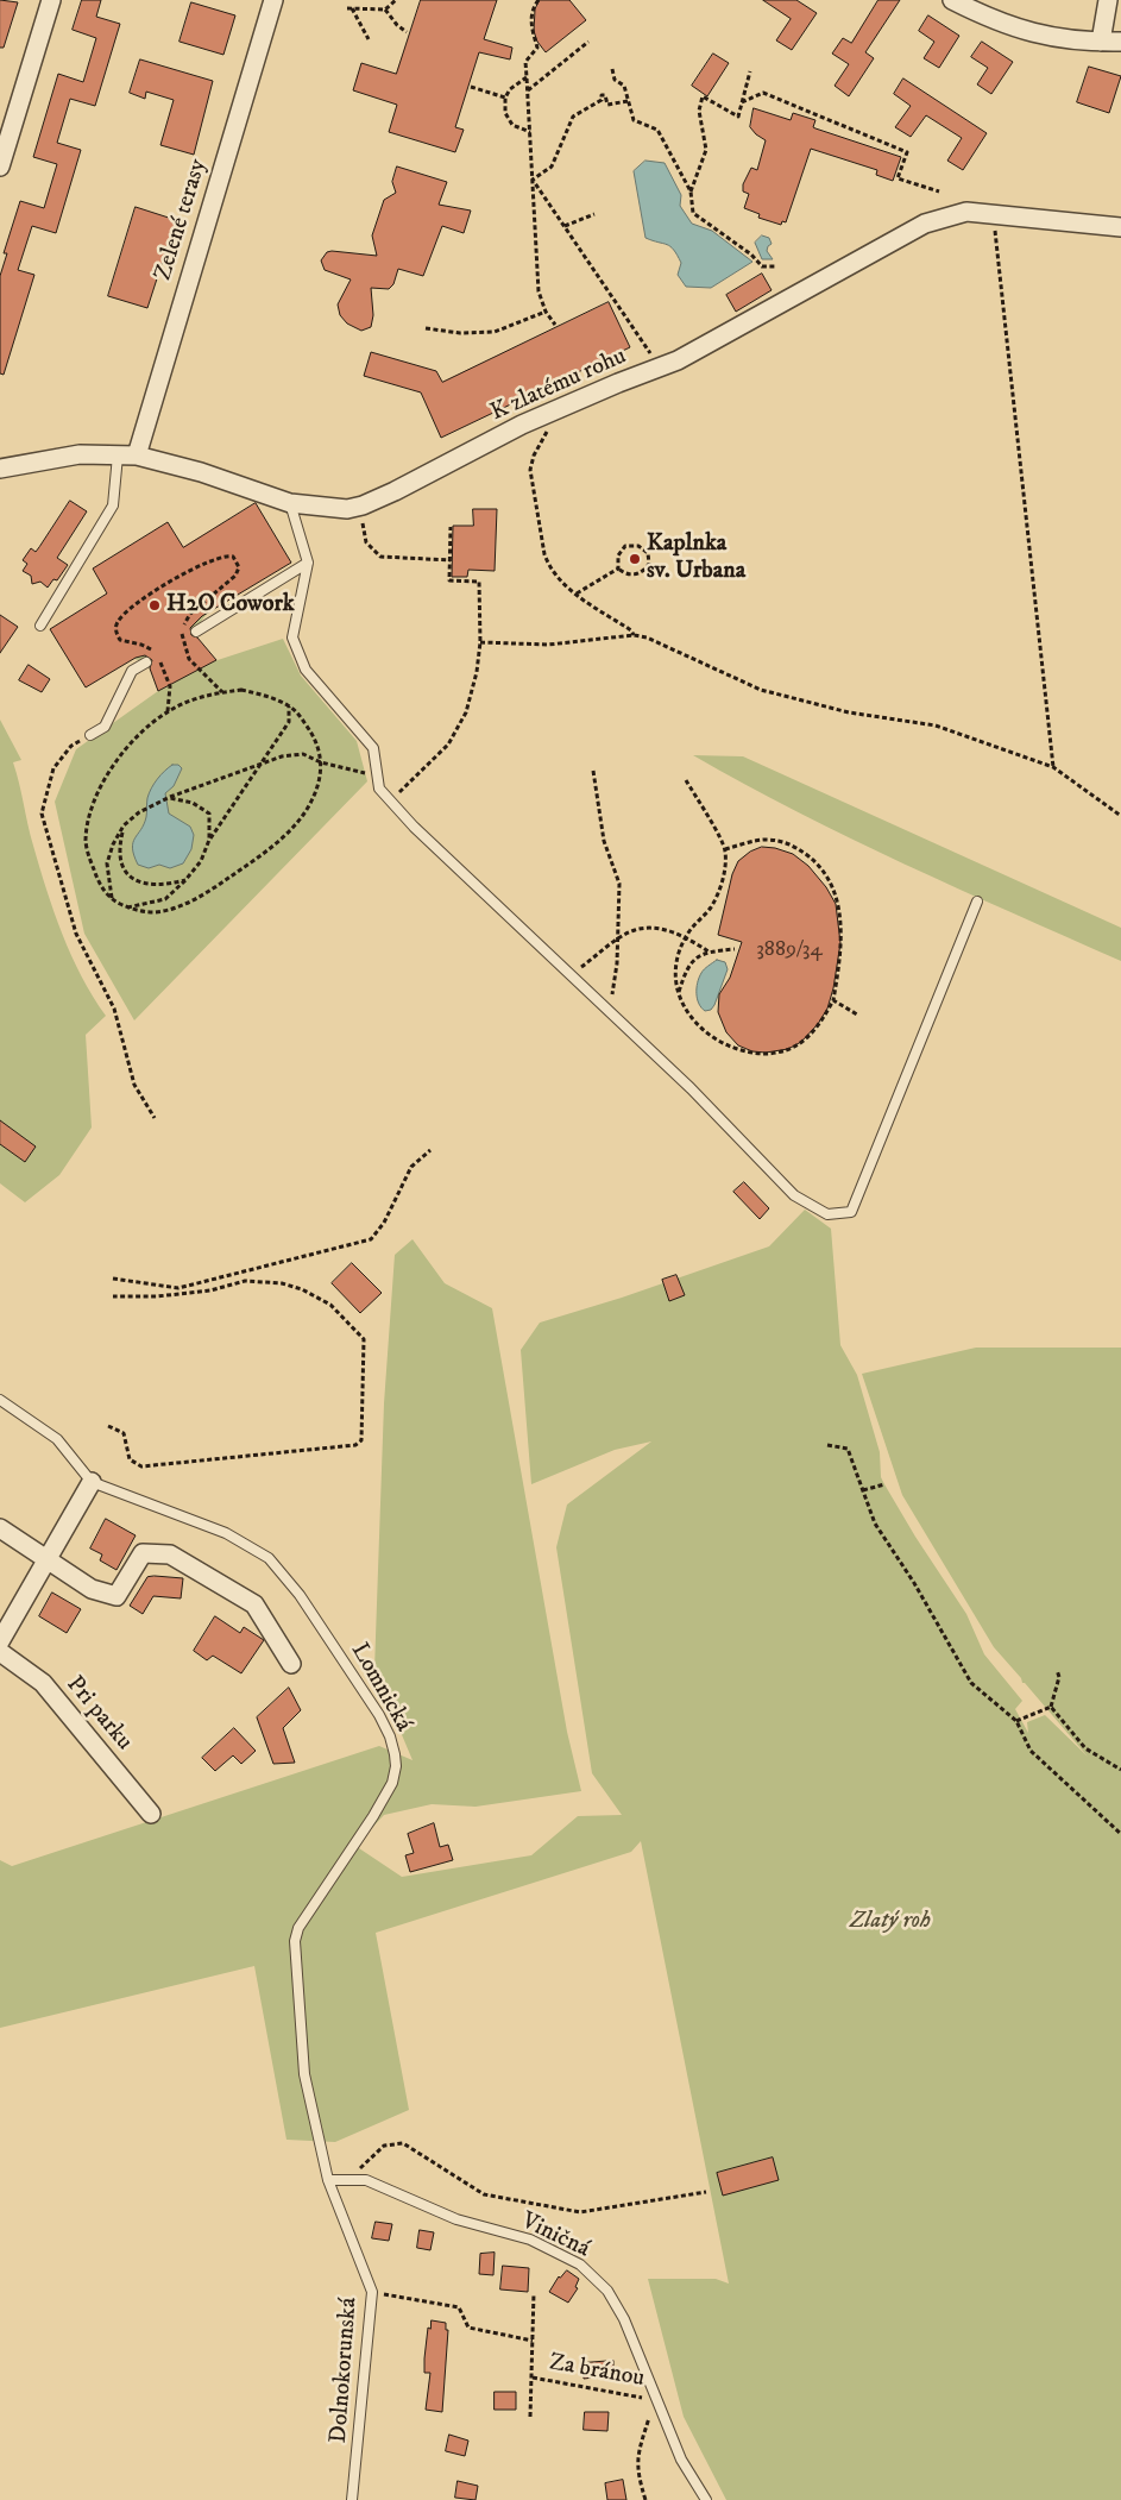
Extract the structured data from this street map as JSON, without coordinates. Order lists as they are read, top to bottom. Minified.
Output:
{"streets":{"street":["Zelené terasy","K zlatému rohu","Pri parku"],"lane":["Lomnická","Viničná","Dolnokorunská"],"path":["Za bránou"]},"crossings":[["Zelené terasy","K zlatému rohu"],["Lomnická","Viničná"],["Lomnická","Dolnokorunská"],["Viničná","Dolnokorunská"],["Viničná","Za bránou"],["Dolnokorunská","Za bránou"]],"parks":["Zlatý roh"],"places":["Kaplnka sv. Urbana","H2O Cowork"],"house_numbers":["3889/34"]}
